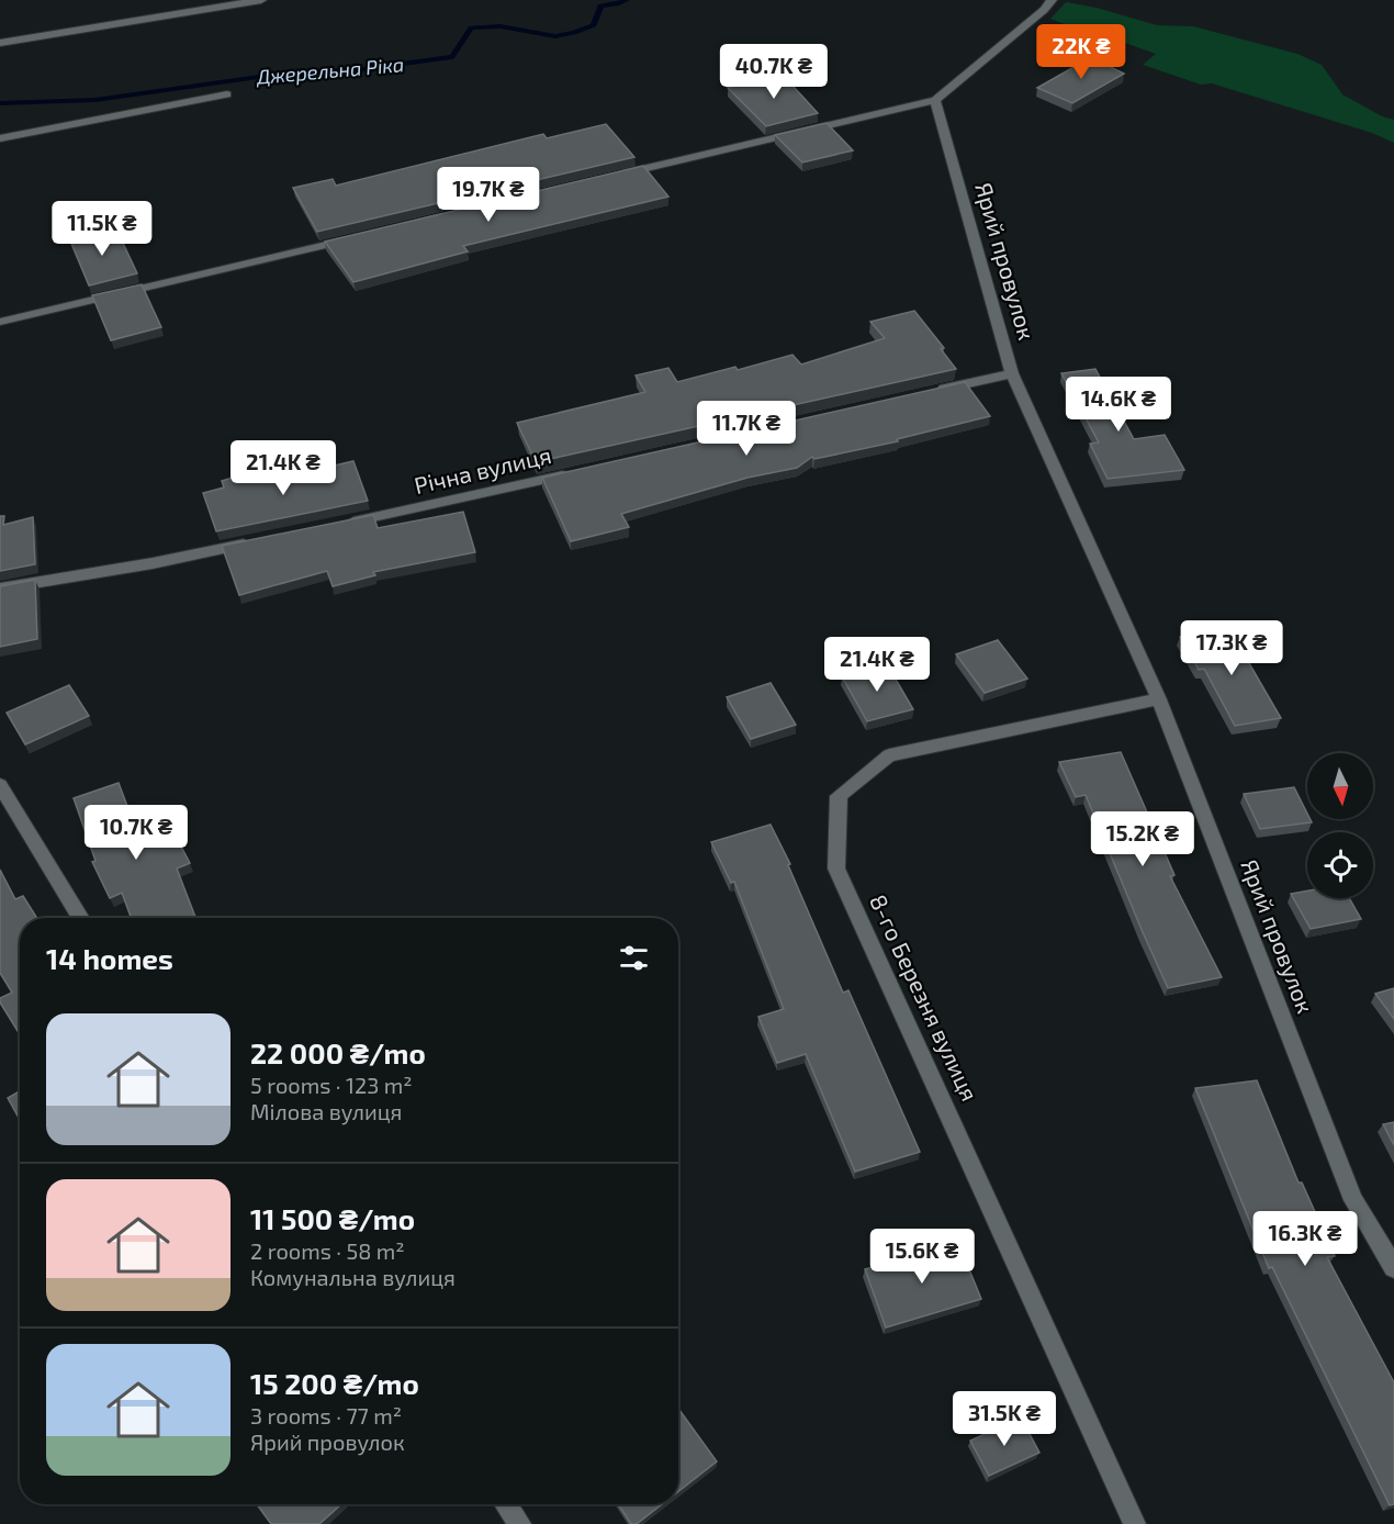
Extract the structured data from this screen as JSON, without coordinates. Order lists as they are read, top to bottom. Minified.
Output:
{"streets":{"street":["Ярий провулок","Річна вулиця","8-го Березня вулиця"]},"crossings":[["Ярий провулок","8-го Березня вулиця"]],"water":["Джерельна Ріка"],"north":"bottom","page":{"price":["22K ₴","40.7K ₴","19.7K ₴","11.5K ₴","14.6K ₴","11.7K ₴","21.4K ₴","17.3K ₴","21.4K ₴","10.7K ₴","15.2K ₴","16.3K ₴","15.6K ₴","31.5K ₴"],"heading":"14 homes","list":[{"name":"22 000 ₴/mo","note":"5 rooms · 123 m² · Мілова вулиця"},{"name":"11 500 ₴/mo","note":"2 rooms · 58 m² · Комунальна вулиця"},{"name":"15 200 ₴/mo","note":"3 rooms · 77 m² · Ярий провулок"}]}}
